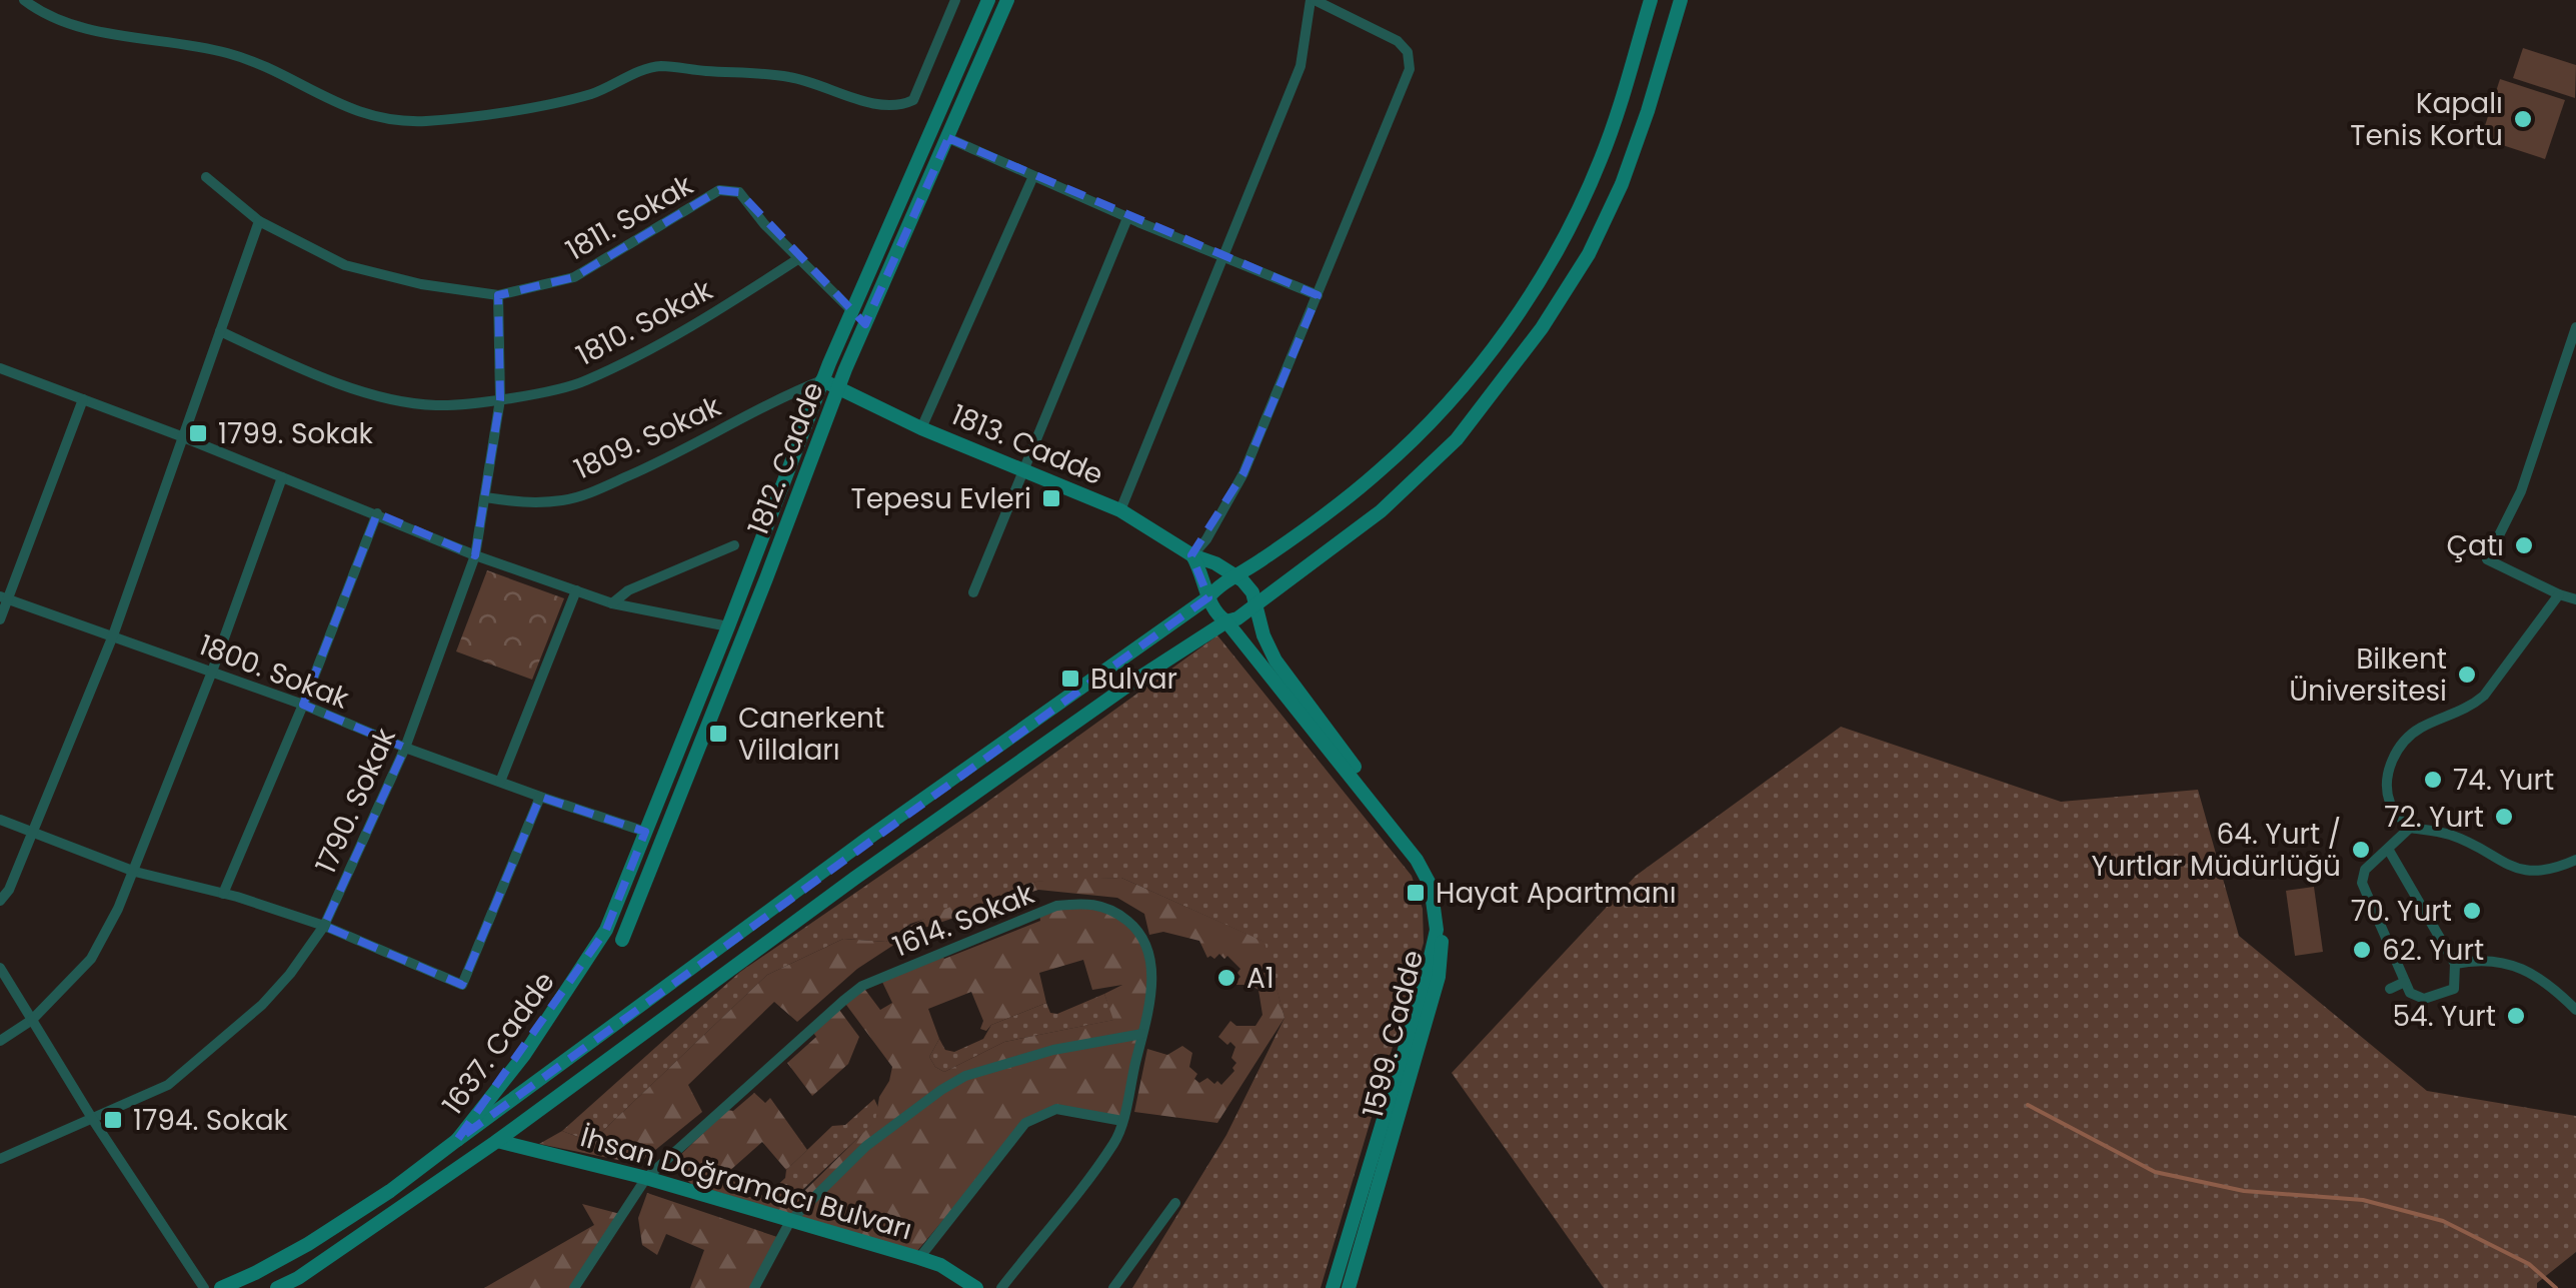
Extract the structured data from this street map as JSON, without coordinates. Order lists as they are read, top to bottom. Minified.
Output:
{"streets":{"street":["1811. Sokak","1810. Sokak","1809. Sokak","1813. Cadde","1812. Cadde","1800. Sokak","1790. Sokak","1614. Sokak","1599. Cadde","1637. Cadde","İhsan Doğramacı Bulvarı"]},"crossings":[["1811. Sokak","1810. Sokak"],["1811. Sokak","1812. Cadde"],["1811. Sokak","1790. Sokak"],["1810. Sokak","1790. Sokak"],["1809. Sokak","1813. Cadde"],["1809. Sokak","1812. Cadde"],["1809. Sokak","1790. Sokak"],["1813. Cadde","1812. Cadde"],["1813. Cadde","1599. Cadde"],["1813. Cadde","1637. Cadde"],["1812. Cadde","1800. Sokak"],["1812. Cadde","1637. Cadde"],["1800. Sokak","1790. Sokak"],["1800. Sokak","1637. Cadde"],["1614. Sokak","İhsan Doğramacı Bulvarı"],["1599. Cadde","1637. Cadde"],["1637. Cadde","İhsan Doğramacı Bulvarı"]],"places":{"other":["Kapalı Tenis Kortu","Çatı","Bilkent Üniversitesi","74. Yurt","72. Yurt","64. Yurt / Yurtlar Müdürlüğü","70. Yurt","62. Yurt","A1","54. Yurt"],"transit":["1799. Sokak","Tepesu Evleri","Bulvar","Canerkent Villaları","Hayat Apartmanı","1794. Sokak"]}}
